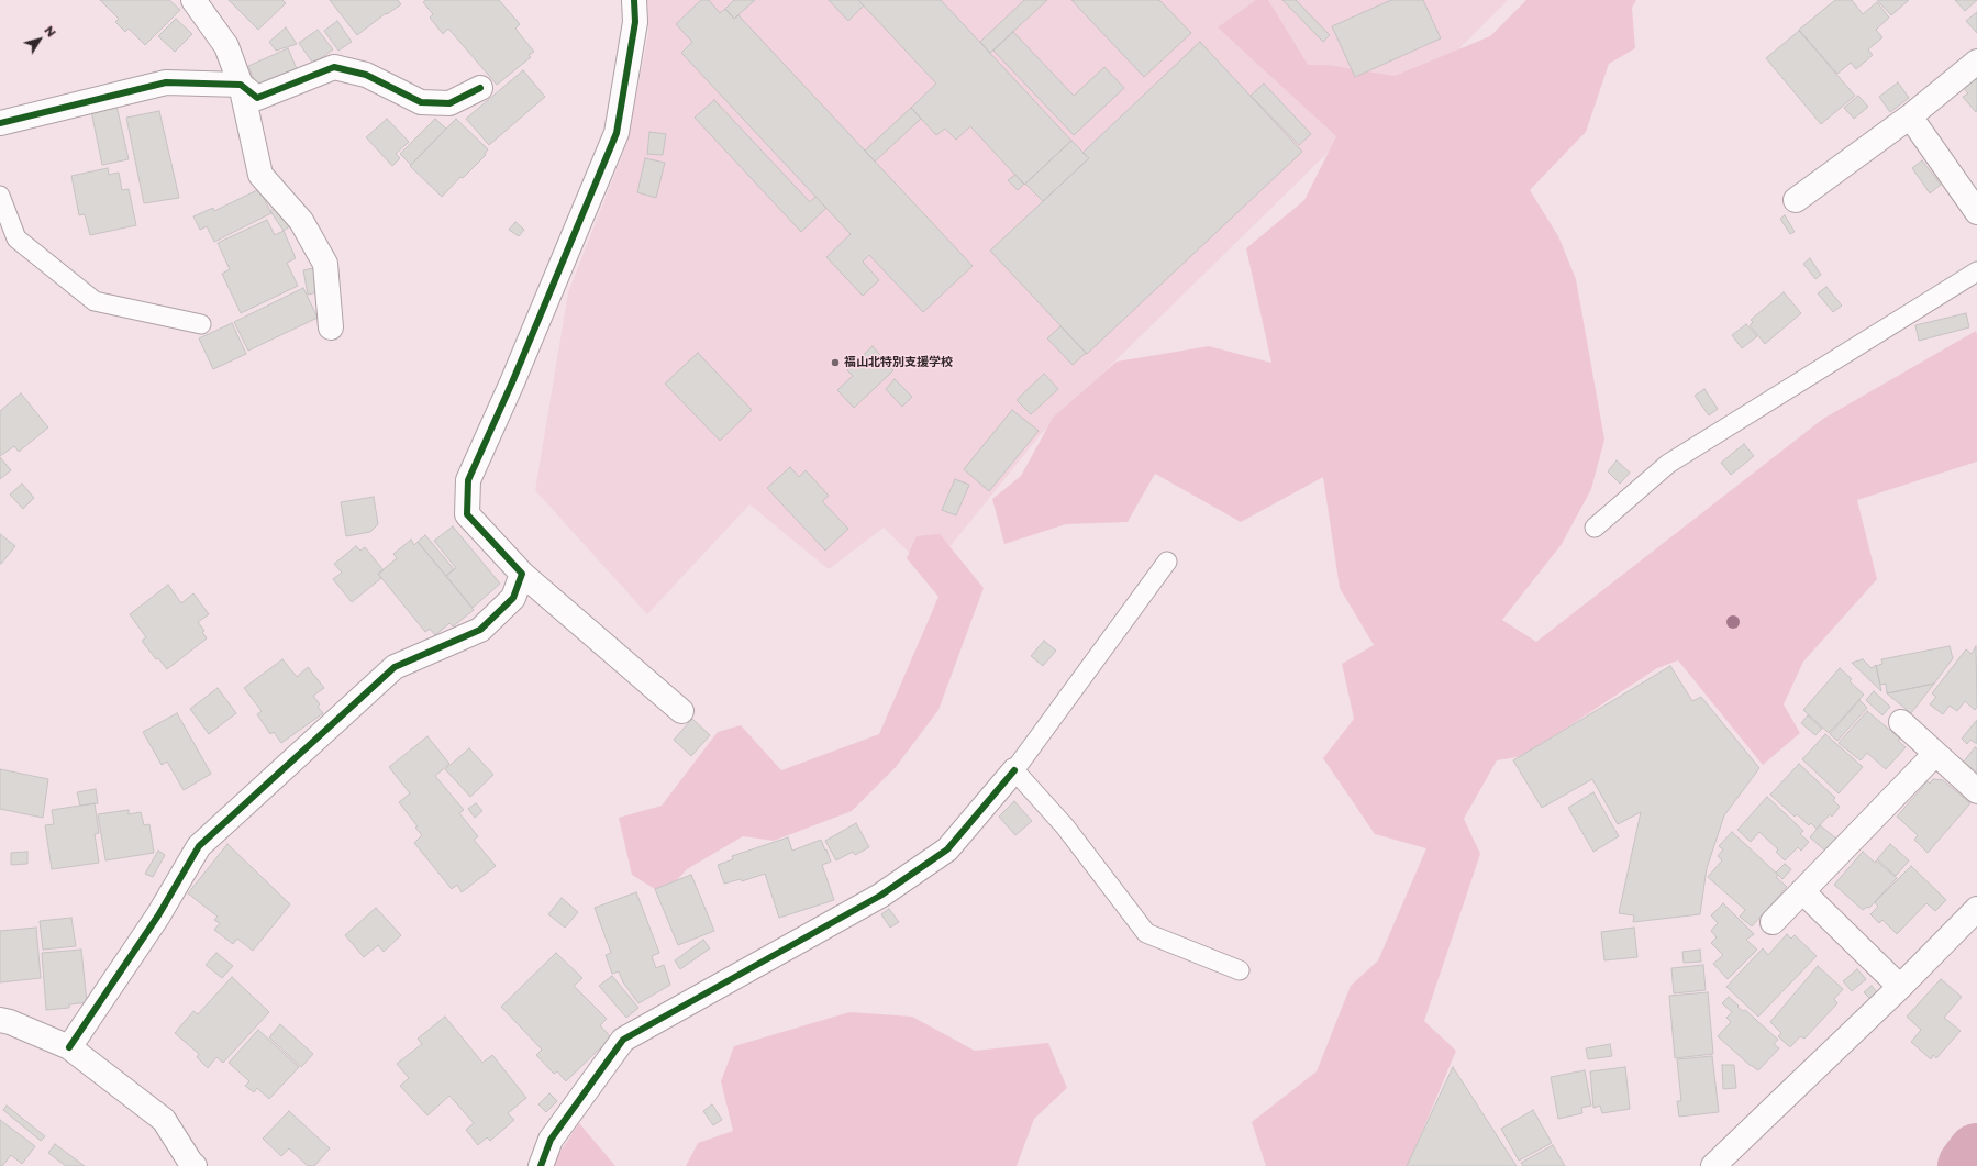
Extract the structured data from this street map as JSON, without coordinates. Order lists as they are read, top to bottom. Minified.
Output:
{"places":["福山北特別支援学校"],"north":"top right"}
